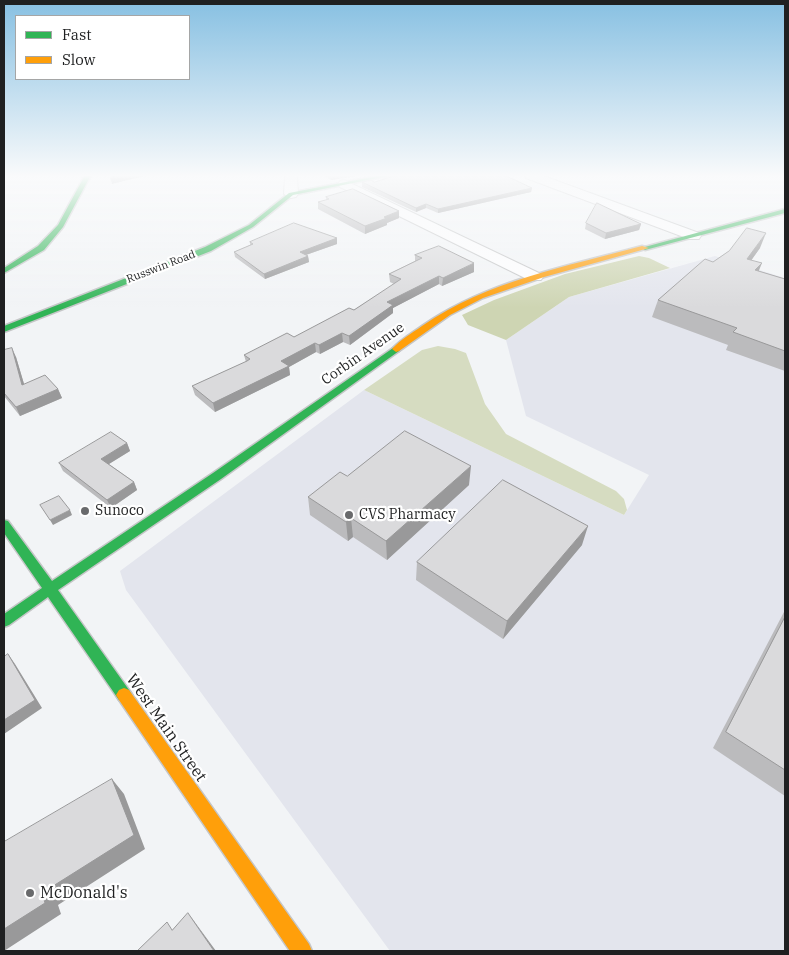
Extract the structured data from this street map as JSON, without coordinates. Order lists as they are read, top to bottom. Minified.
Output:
{"streets":{"main road":["Russwin Road","Corbin Avenue","West Main Street"]},"crossings":[["Corbin Avenue","West Main Street"]],"places":["Sunoco","CVS Pharmacy","McDonald's"],"legend":["Fast","Slow"]}
